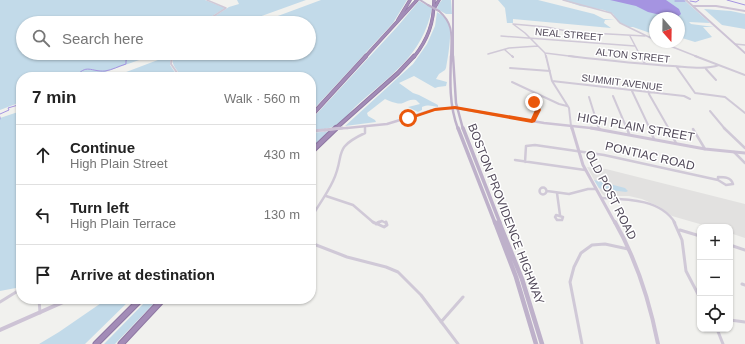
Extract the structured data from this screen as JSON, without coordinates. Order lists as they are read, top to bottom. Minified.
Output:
{"streets":{"main road":["HIGH PLAIN STREET","OLD POST ROAD","BOSTON PROVIDENCE HIGHWAY"],"street":["NEAL STREET","ALTON STREET","SUMMIT AVENUE","PONTIAC ROAD"]},"crossings":[["NEAL STREET","OLD POST ROAD"],["ALTON STREET","OLD POST ROAD"],["SUMMIT AVENUE","OLD POST ROAD"],["HIGH PLAIN STREET","OLD POST ROAD"],["HIGH PLAIN STREET","BOSTON PROVIDENCE HIGHWAY"],["PONTIAC ROAD","OLD POST ROAD"]],"north":"bottom","page":{"search":"Search here","heading":["7 min","Walk · 560 m"],"list":[["Continue","High Plain Street","430 m"],["Turn left","High Plain Terrace","130 m"],"Arrive at destination"],"map_buttons":["+","−"]}}
